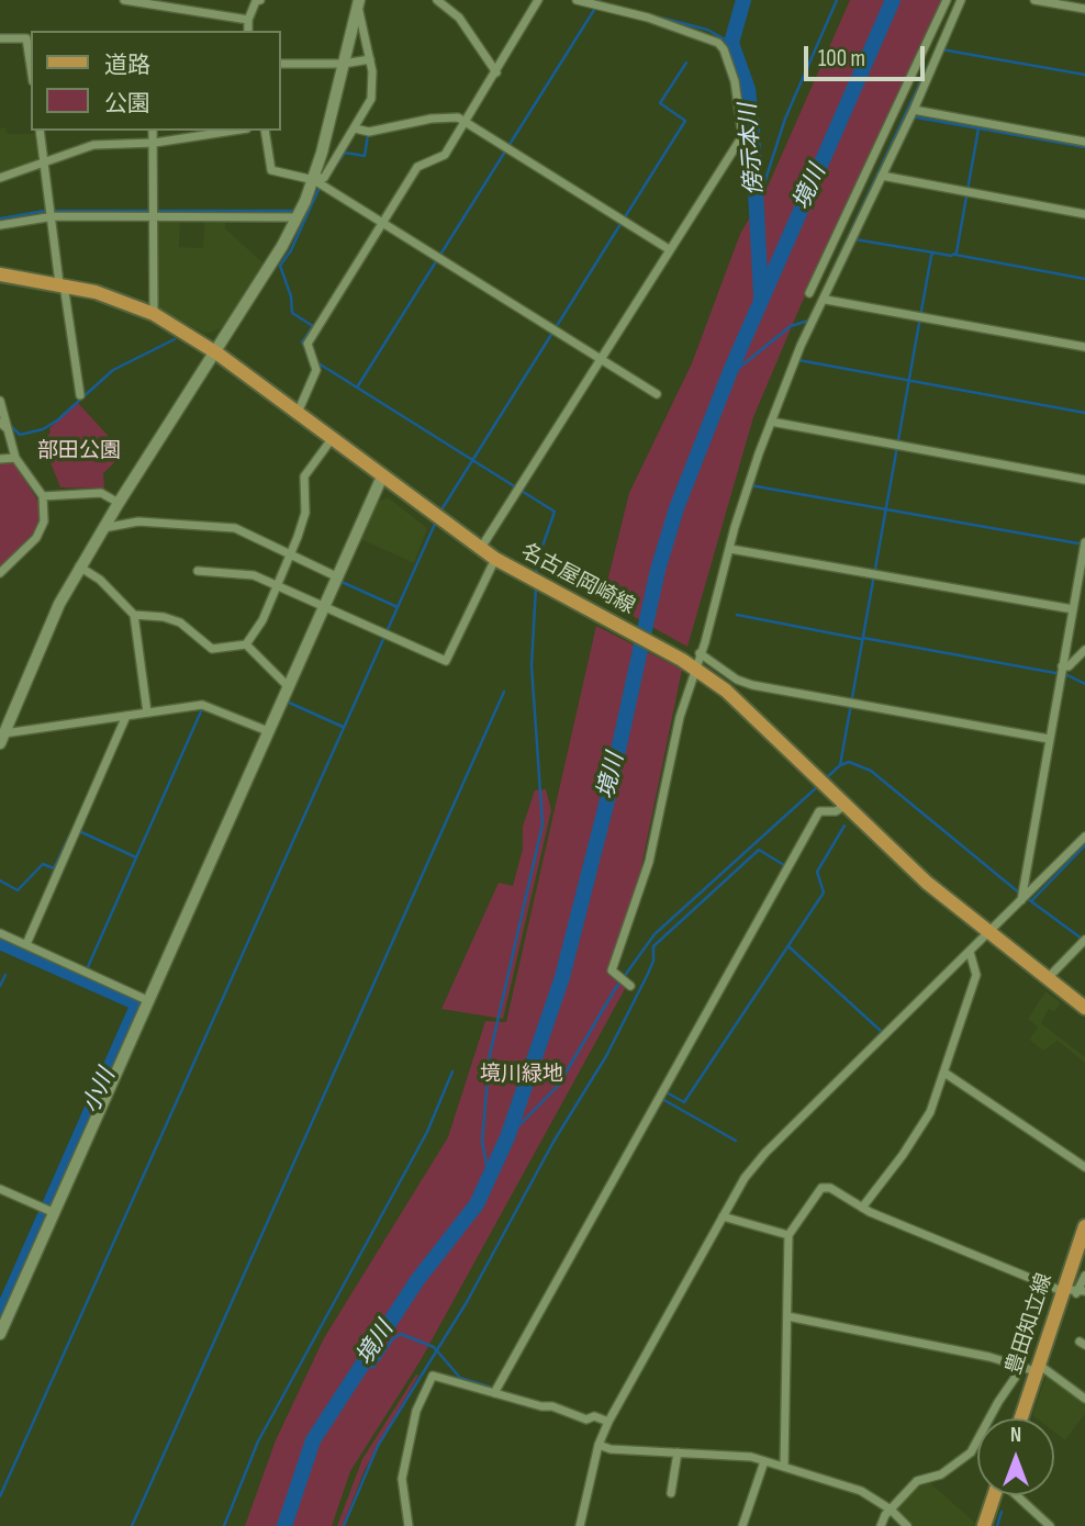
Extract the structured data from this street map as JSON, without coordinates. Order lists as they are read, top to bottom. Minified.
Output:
{"streets":{"main road":["名古屋岡崎線","豊田知立線"]},"water":["傍示本川","境川","小川"],"parks":["部田公園","境川緑地"],"legend":["道路","公園"],"scale_bar":"100 m","north":"top"}
